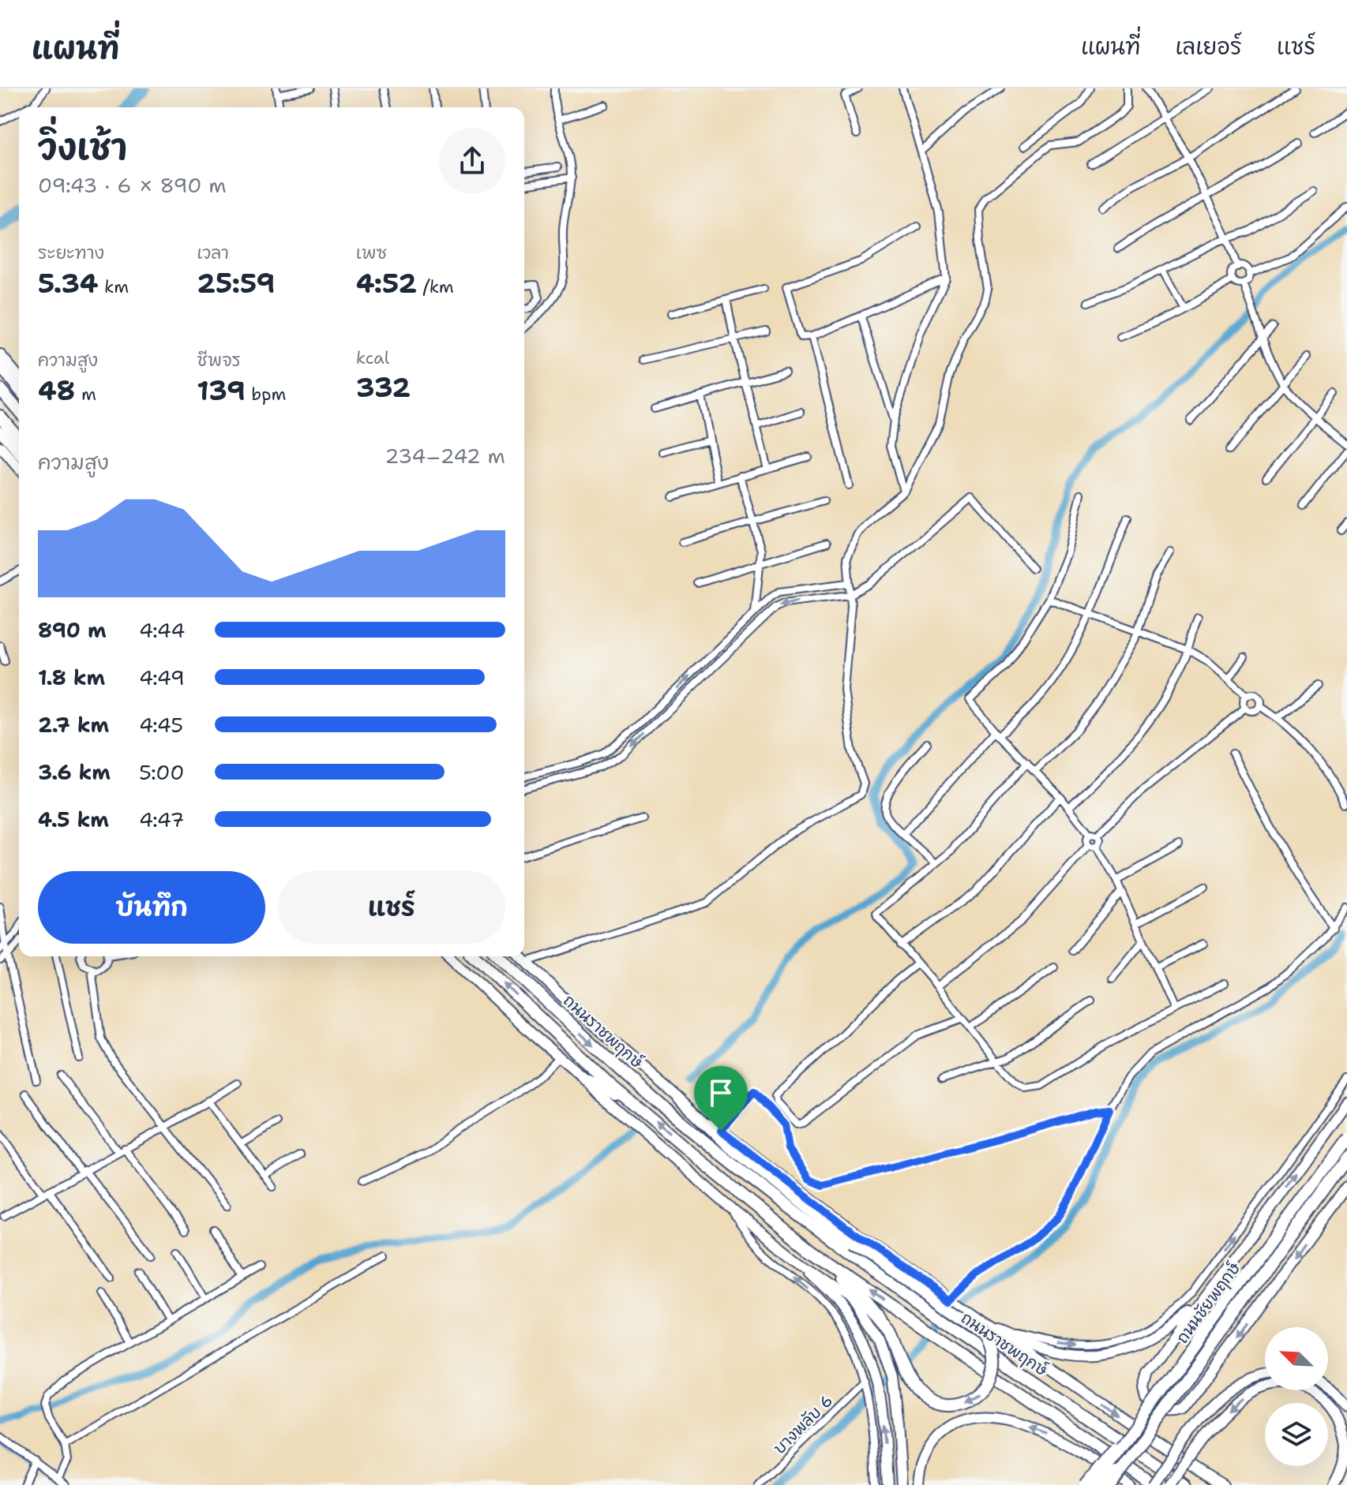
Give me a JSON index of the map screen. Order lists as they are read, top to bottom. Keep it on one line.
{"streets":{"main road":["ถนนราชพฤกษ์","ถนนชัยพฤกษ์"],"street":["บางพลับ 6"]},"north":"top left","page":{"header":"แผนที่","nav":["แผนที่","เลเยอร์","แชร์"],"heading":["วิ่งเช้า","09:43 · 6 × 890 m"],"stats":[["ระยะทาง","5.34 km"],["เวลา","25:59"],["เพซ","4:52 /km"],["ความสูง","48 m"],["ชีพจร","139 bpm"],["kcal","332"]],"chart":["ความสูง","234–242 m"],"list":[{"name":"890 m","note":"4:44"},{"name":"1.8 km","note":"4:49"},{"name":"2.7 km","note":"4:45"},{"name":"3.6 km","note":"5:00"},{"name":"4.5 km","note":"4:47"}],"buttons":["บันทึก","แชร์"]}}
